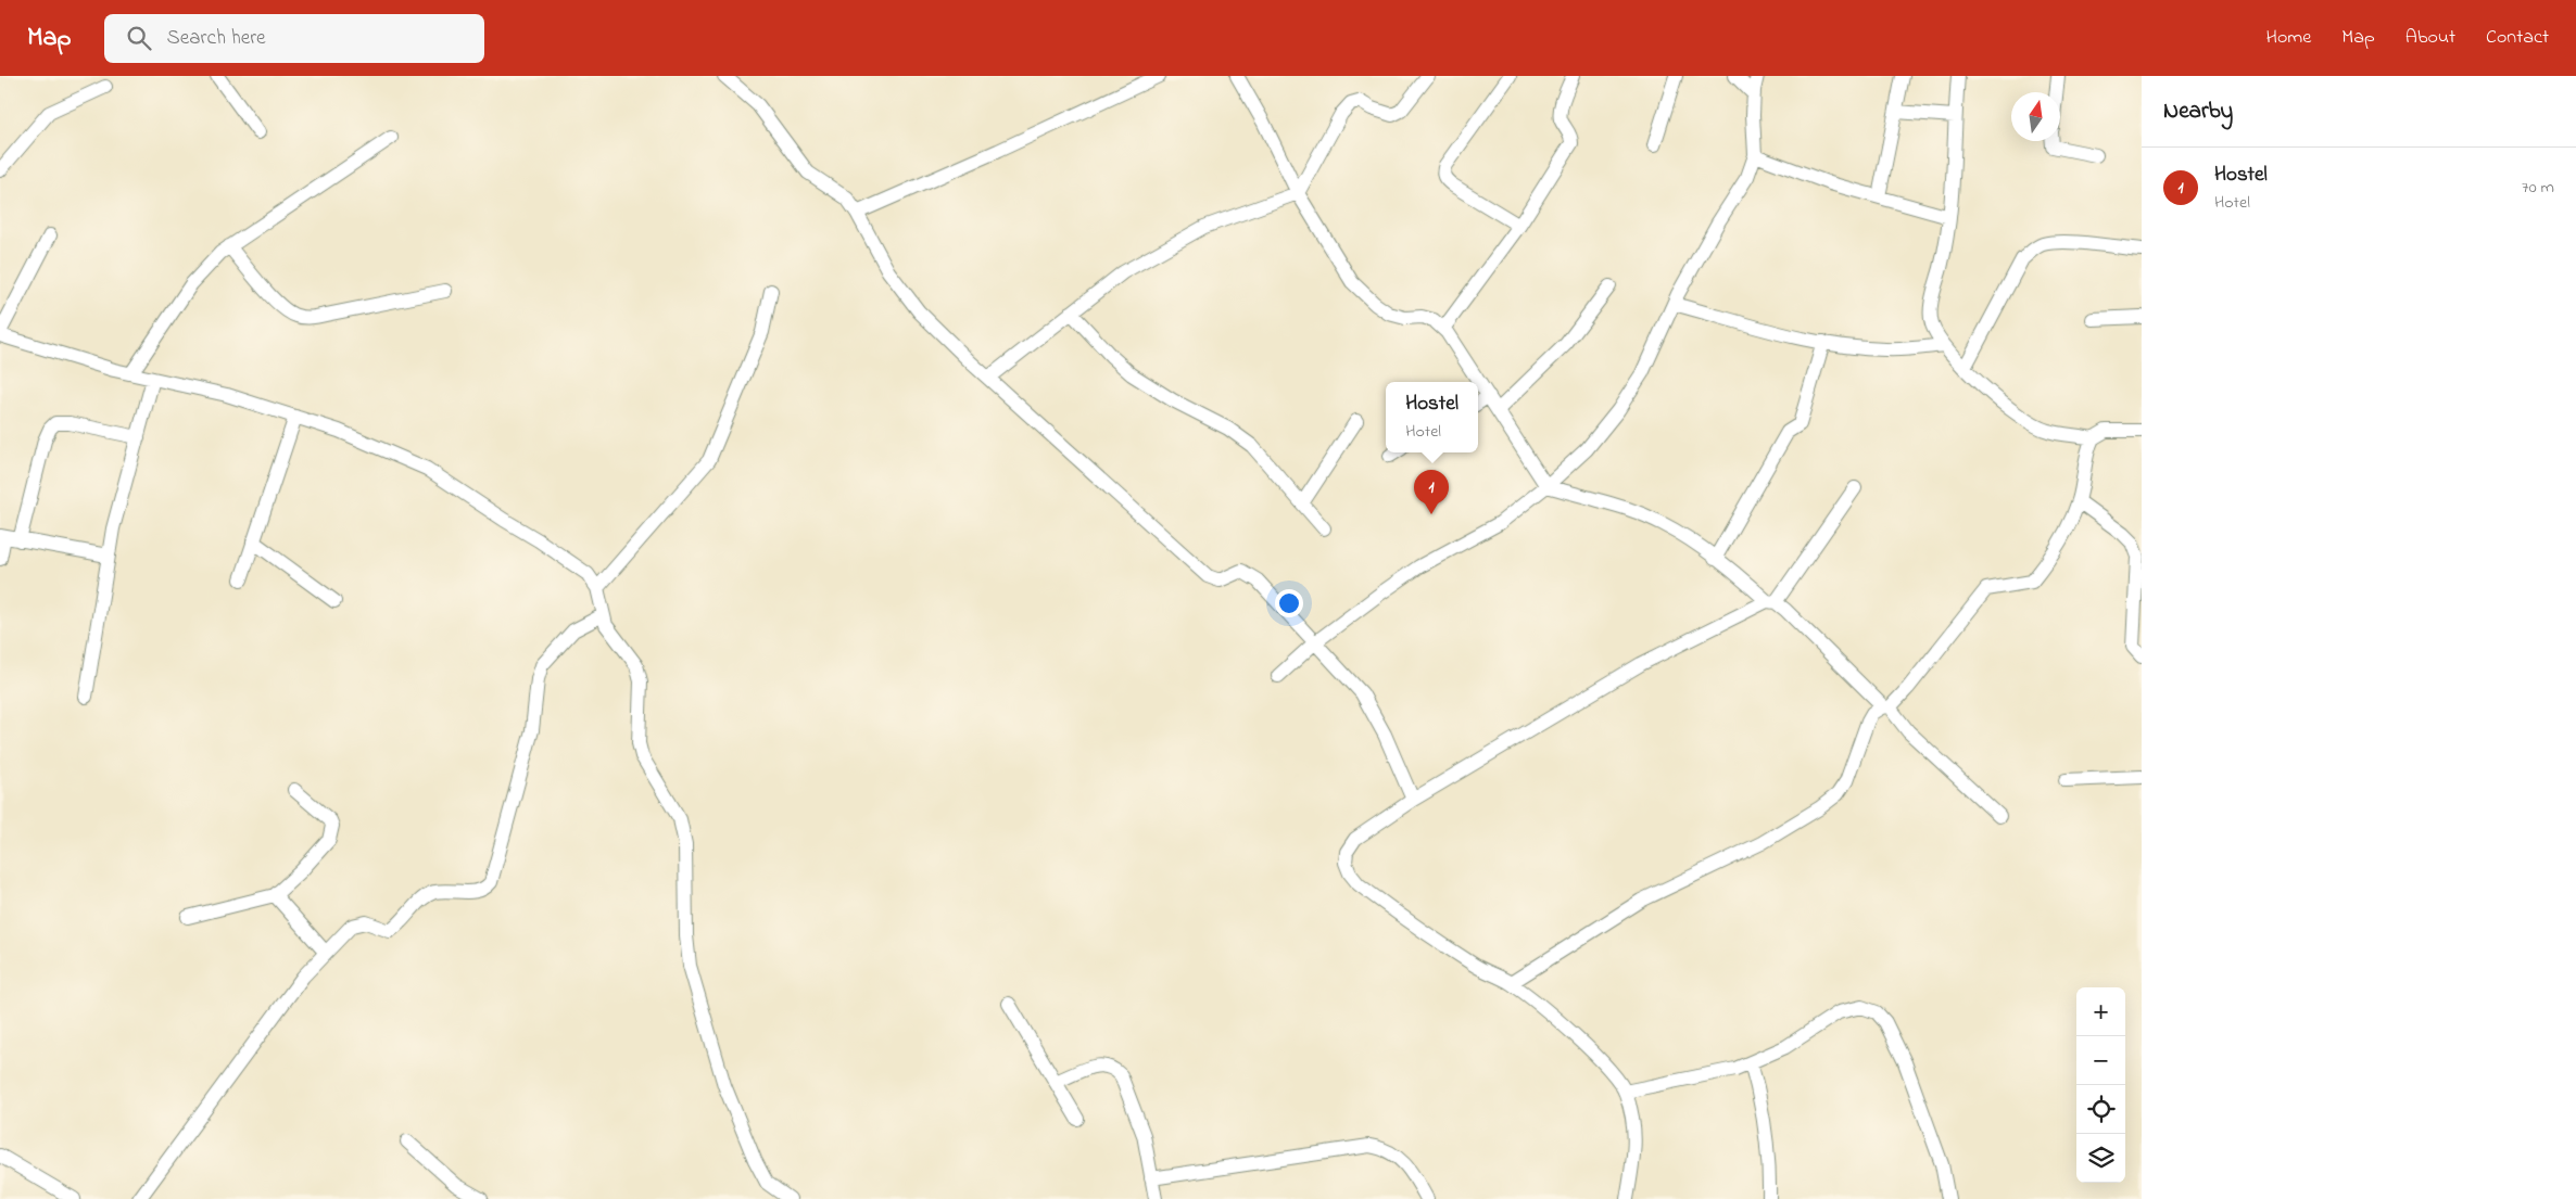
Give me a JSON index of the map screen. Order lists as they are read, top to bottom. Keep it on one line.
{"north":"top","page":{"header":"Map","search":"Search here","nav":["Home","Map","About","Contact"],"heading":"Nearby","list":[{"mark":"1","name":"Hostel","note":"Hotel","value":"70 m"}],"popup":["Hostel","Hotel"],"pins":"1","map_buttons":["+","−"]}}
